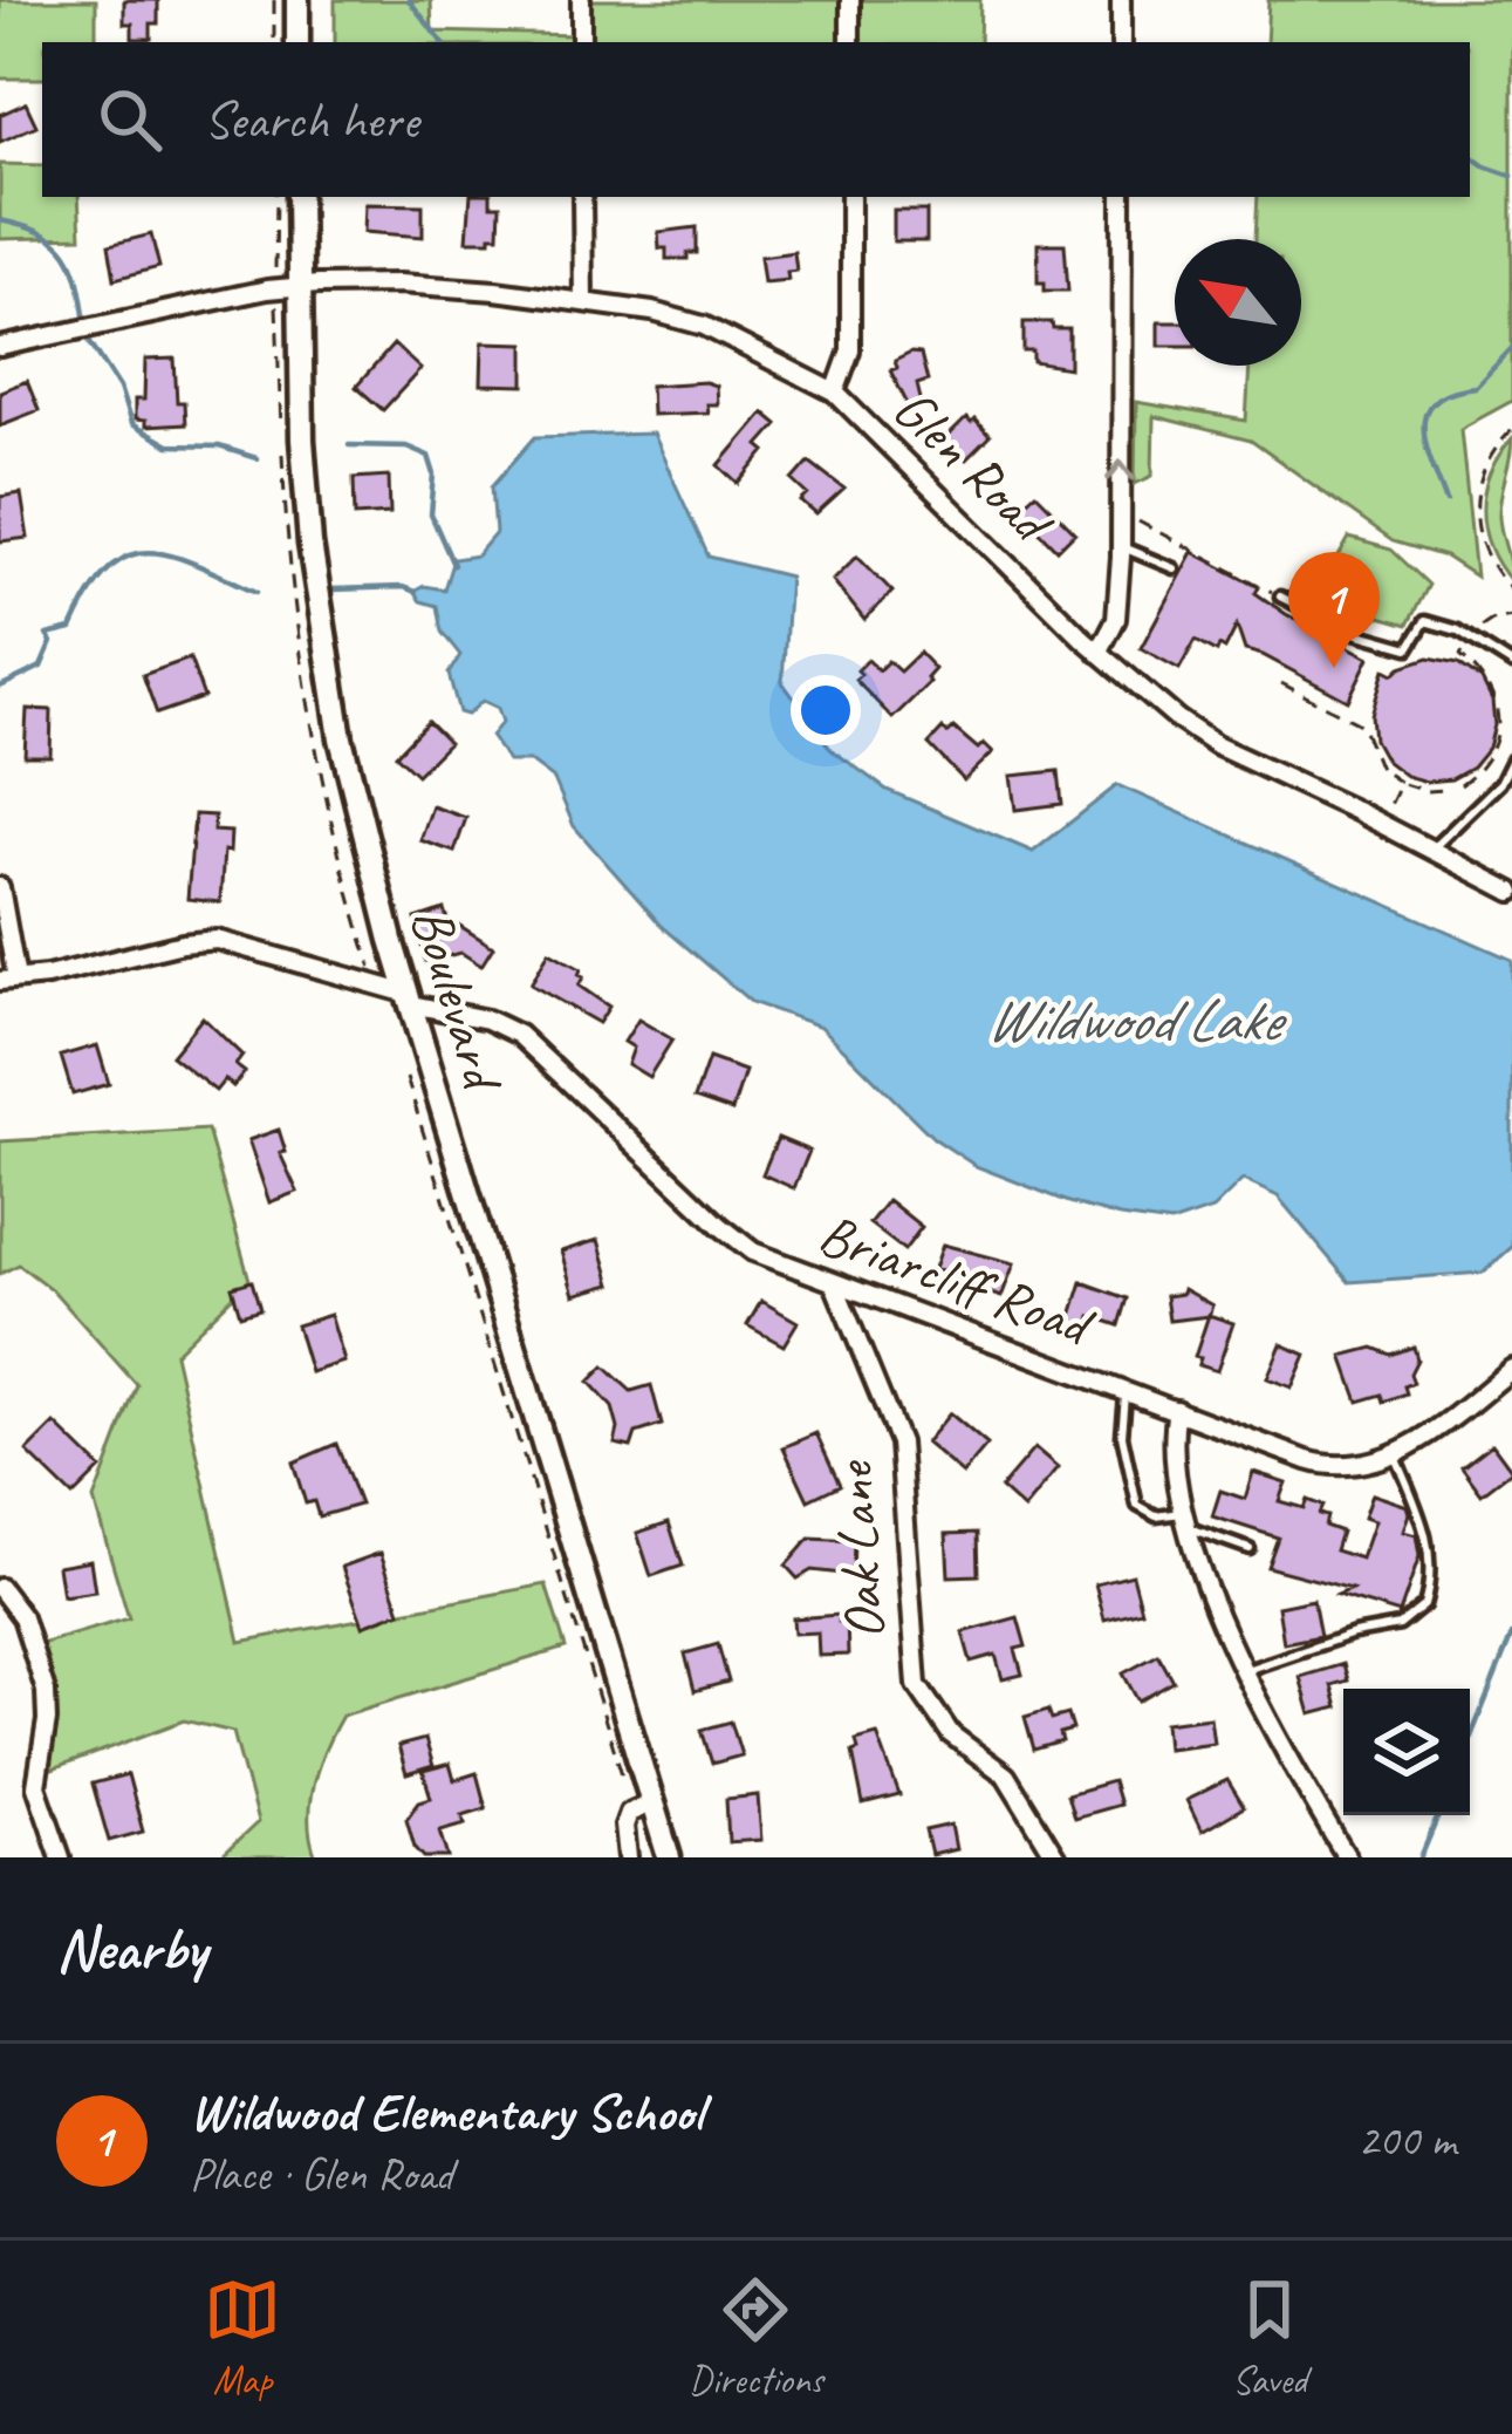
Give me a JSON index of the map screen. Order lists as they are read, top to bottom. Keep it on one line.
{"streets":{"main road":["Boulevard"],"street":["Glen Road","Briarcliff Road","Oak Lane"]},"crossings":[["Glen Road","Boulevard"],["Boulevard","Briarcliff Road"],["Briarcliff Road","Oak Lane"]],"water":["Wildwood Lake"],"north":"top left","page":{"search":"Search here","pins":"1","heading":"Nearby","list":[{"mark":"1","name":"Wildwood Elementary School","note":"Place · Glen Road","value":"200 m"}],"nav":["Map","Directions","Saved"]}}
